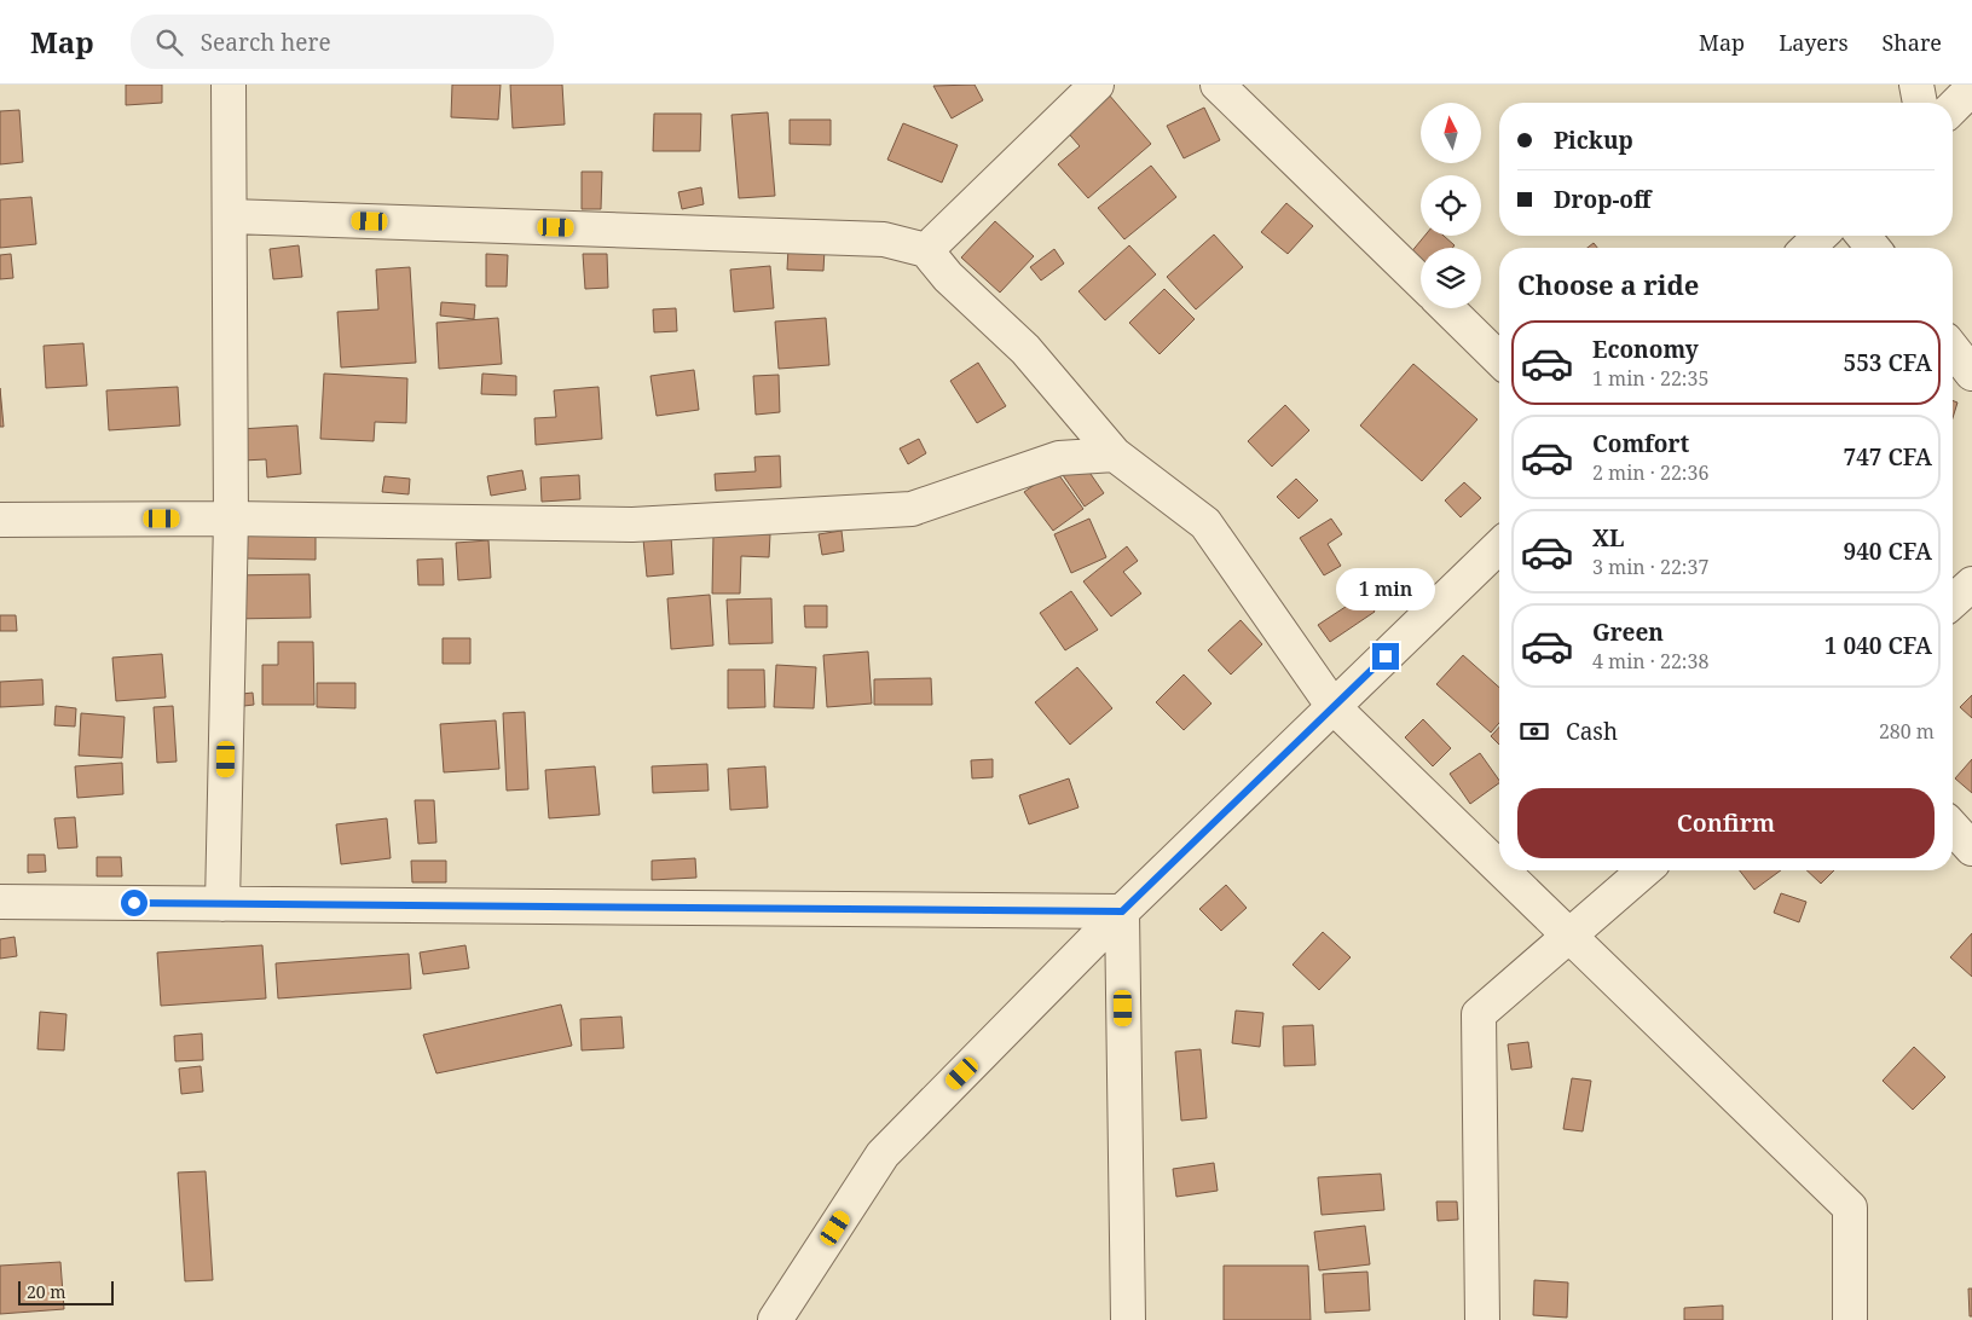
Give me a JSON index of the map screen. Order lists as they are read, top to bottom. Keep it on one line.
{"scale_bar":"20 m","north":"top","page":{"header":"Map","search":"Search here","nav":["Map","Layers","Share"],"banner":["Pickup","Drop-off"],"heading":"Choose a ride","list":[{"name":"Economy","note":"1 min · 22:35","value":"553 CFA"},{"name":"Comfort","note":"2 min · 22:36","value":"747 CFA"},{"name":"XL","note":"3 min · 22:37","value":"940 CFA"},{"name":"Green","note":"4 min · 22:38","value":"1 040 CFA"}],"bubble":"1 min","pay":["Cash","280 m"],"buttons":"Confirm","scale":"20 m"}}
